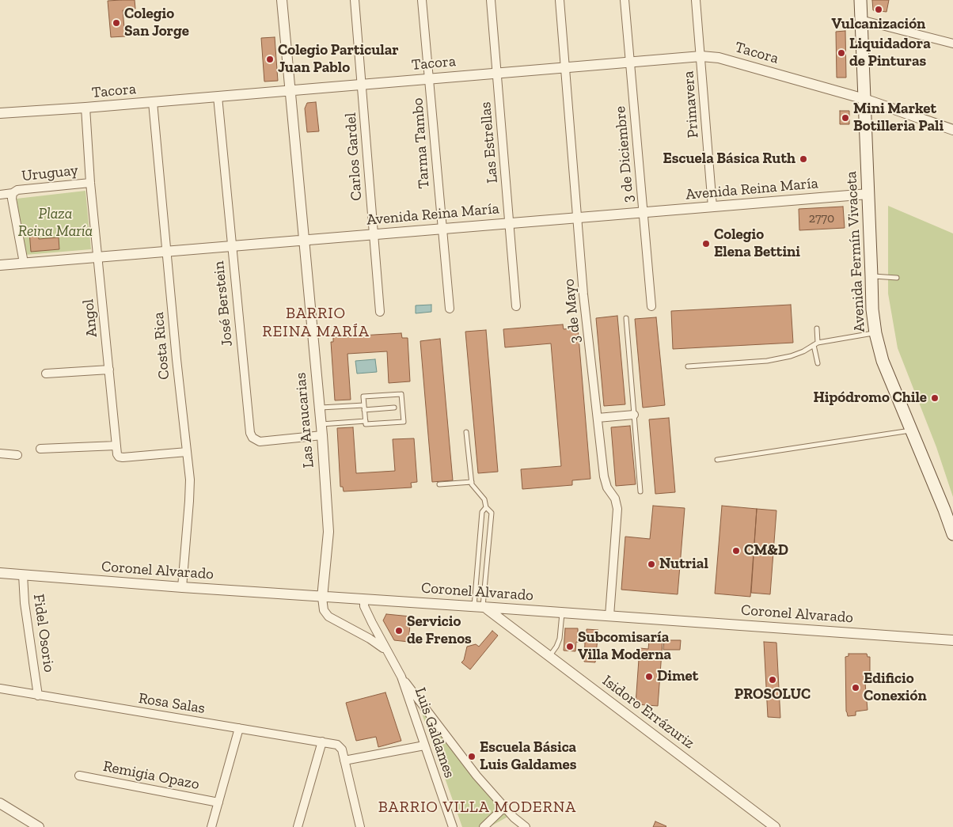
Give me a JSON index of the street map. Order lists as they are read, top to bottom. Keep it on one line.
{"streets":{"main road":["Avenida Fermín Vivaceta"],"street":["Tacora","Primavera","Las Estrellas","Tarma Tambo","3 de Diciembre","Carlos Gardel","Uruguay","Avenida Reina María","José Berstein","3 de Mayo","Angol","Costa Rica","Las Araucarias","Coronel Alvarado","Fidel Osorio","Rosa Salas","Isidoro Errázuriz","Luis Galdames","Remigia Opazo"]},"crossings":[["Tacora","Primavera"],["Tacora","Las Estrellas"],["Tacora","Tarma Tambo"],["Tacora","3 de Diciembre"],["Tacora","Carlos Gardel"],["Tacora","Avenida Fermín Vivaceta"],["Tacora","José Berstein"],["Tacora","3 de Mayo"],["Tacora","Angol"],["Tacora","Costa Rica"],["Tacora","Las Araucarias"],["Primavera","Avenida Reina María"],["Las Estrellas","Avenida Reina María"],["Tarma Tambo","Avenida Reina María"],["3 de Diciembre","Avenida Reina María"],["Carlos Gardel","Avenida Reina María"],["Uruguay","Angol"],["Avenida Reina María","Avenida Fermín Vivaceta"],["Avenida Reina María","José Berstein"],["Avenida Reina María","3 de Mayo"],["Avenida Reina María","Angol"],["Avenida Reina María","Costa Rica"],["Avenida Reina María","Las Araucarias"],["José Berstein","Las Araucarias"],["3 de Mayo","Coronel Alvarado"],["Costa Rica","Coronel Alvarado"],["Las Araucarias","Coronel Alvarado"],["Las Araucarias","Luis Galdames"],["Coronel Alvarado","Fidel Osorio"],["Coronel Alvarado","Isidoro Errázuriz"],["Coronel Alvarado","Luis Galdames"],["Fidel Osorio","Rosa Salas"]],"districts":["BARRIO REINA MARÍA","BARRIO VILLA MODERNA"],"parks":["Plaza Reina María"],"places":["Vulcanización","Colegio San Jorge","Liquidadora de Pinturas","Colegio Particular Juan Pablo","Mini Market Botilleria Pali","Escuela Básica Ruth","Colegio Elena Bettini","Hipódromo Chile","CM&D","Nutrial","Servicio de Frenos","Subcomisaría Villa Moderna","Dimet","PROSOLUC","Edificio Conexión","Escuela Básica Luis Galdames"],"house_numbers":["2770"]}
